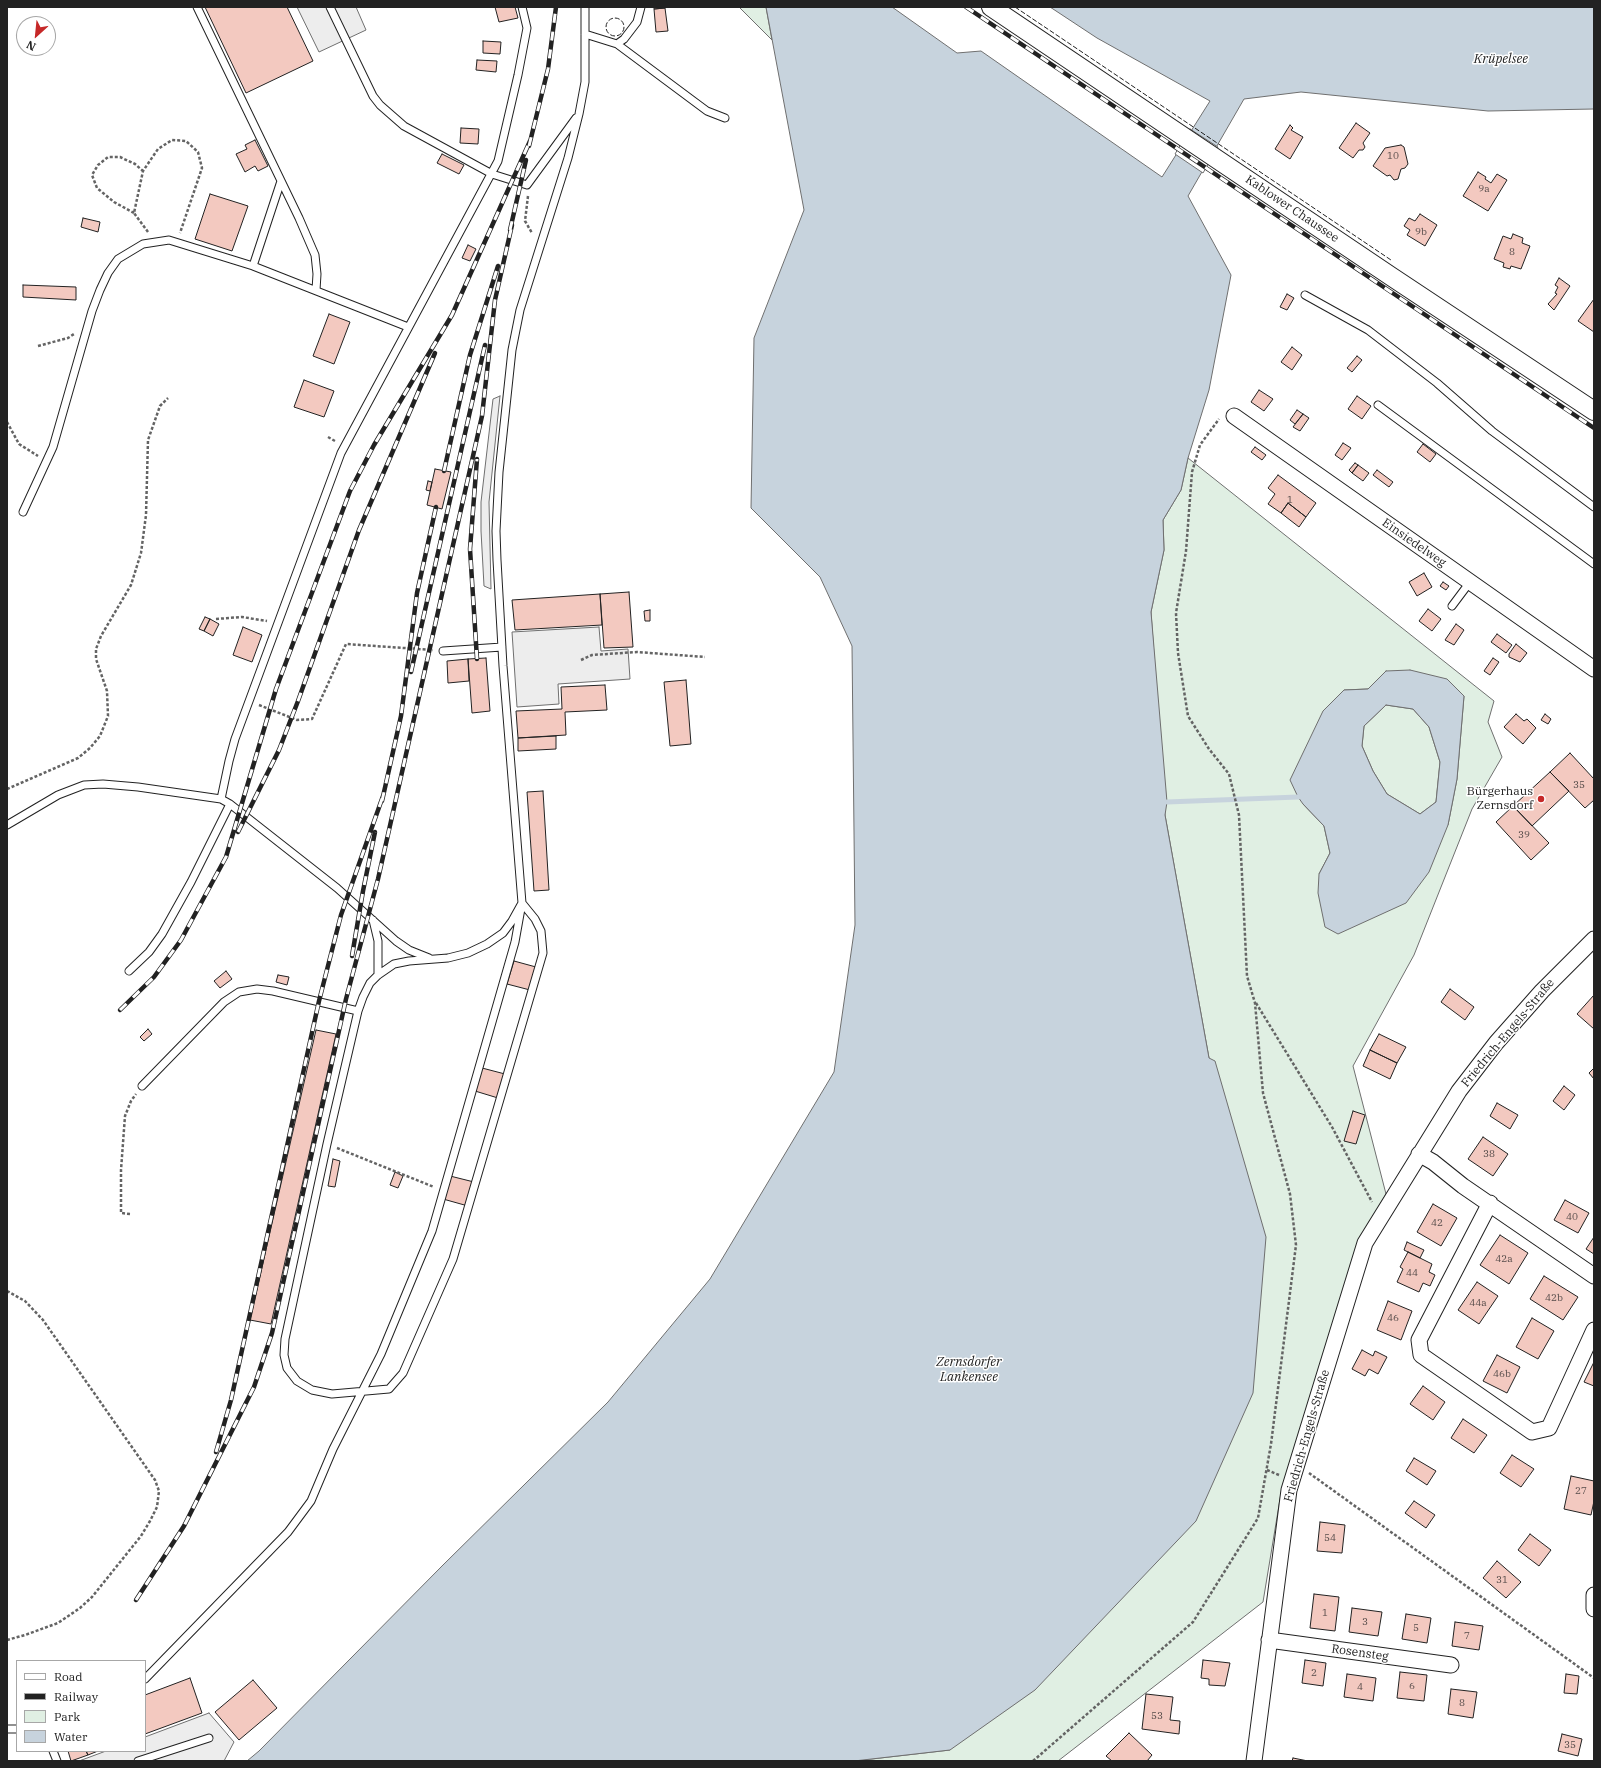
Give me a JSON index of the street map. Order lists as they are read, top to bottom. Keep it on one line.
{"streets":{"street":["Kablower Chaussee","Einsiedelweg","Friedrich-Engels-Straße","Rosensteg"]},"crossings":[["Friedrich-Engels-Straße","Rosensteg"]],"water":["Krüpelsee","Zernsdorfer Lankensee"],"places":["Bürgerhaus Zernsdorf"],"house_numbers":["10","9a","9b","8","1","35","39","38","40","42","42a","44","42b","44a","46","46b","27","54","31","1","3","5","7","2","6","4","8","53","35"],"legend":["Road","Railway","Park","Water"],"north":"bottom left"}
